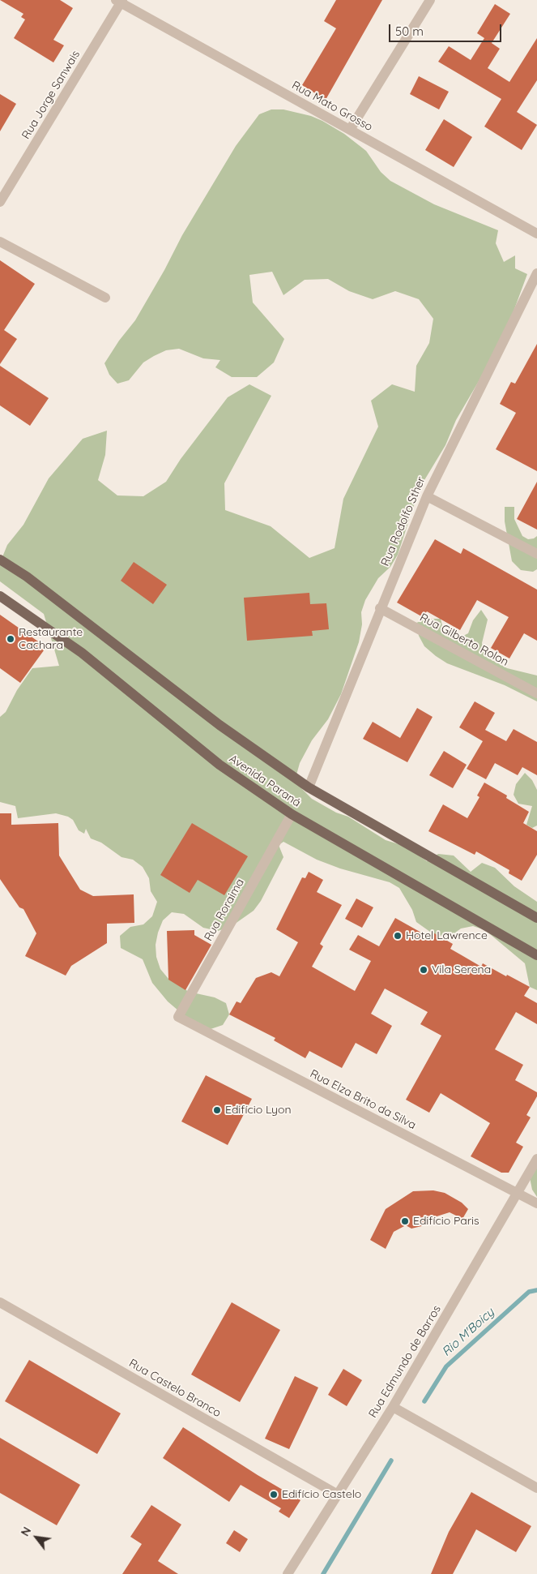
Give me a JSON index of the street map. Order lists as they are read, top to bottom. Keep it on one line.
{"streets":{"main road":["Avenida Paraná"],"street":["Rua Jorge Sanwais","Rua Mato Grosso","Rua Rodolfo Sther","Rua Gilberto Rolon","Rua Roraima","Rua Elza Brito da Silva","Rua Edmundo de Barros","Rua Castelo Branco"]},"crossings":[["Rua Jorge Sanwais","Rua Mato Grosso"],["Rua Rodolfo Sther","Rua Gilberto Rolon"],["Rua Rodolfo Sther","Avenida Paraná"],["Avenida Paraná","Rua Roraima"],["Rua Roraima","Rua Elza Brito da Silva"],["Rua Elza Brito da Silva","Rua Edmundo de Barros"],["Rua Edmundo de Barros","Rua Castelo Branco"]],"water":["Rio M'Boicy"],"places":["Restaurante Cachara","Hotel Lawrence","Vila Serena","Edifício Lyon","Edifício Paris","Edifício Castelo"],"scale_bar":"50 m","north":"top left"}
